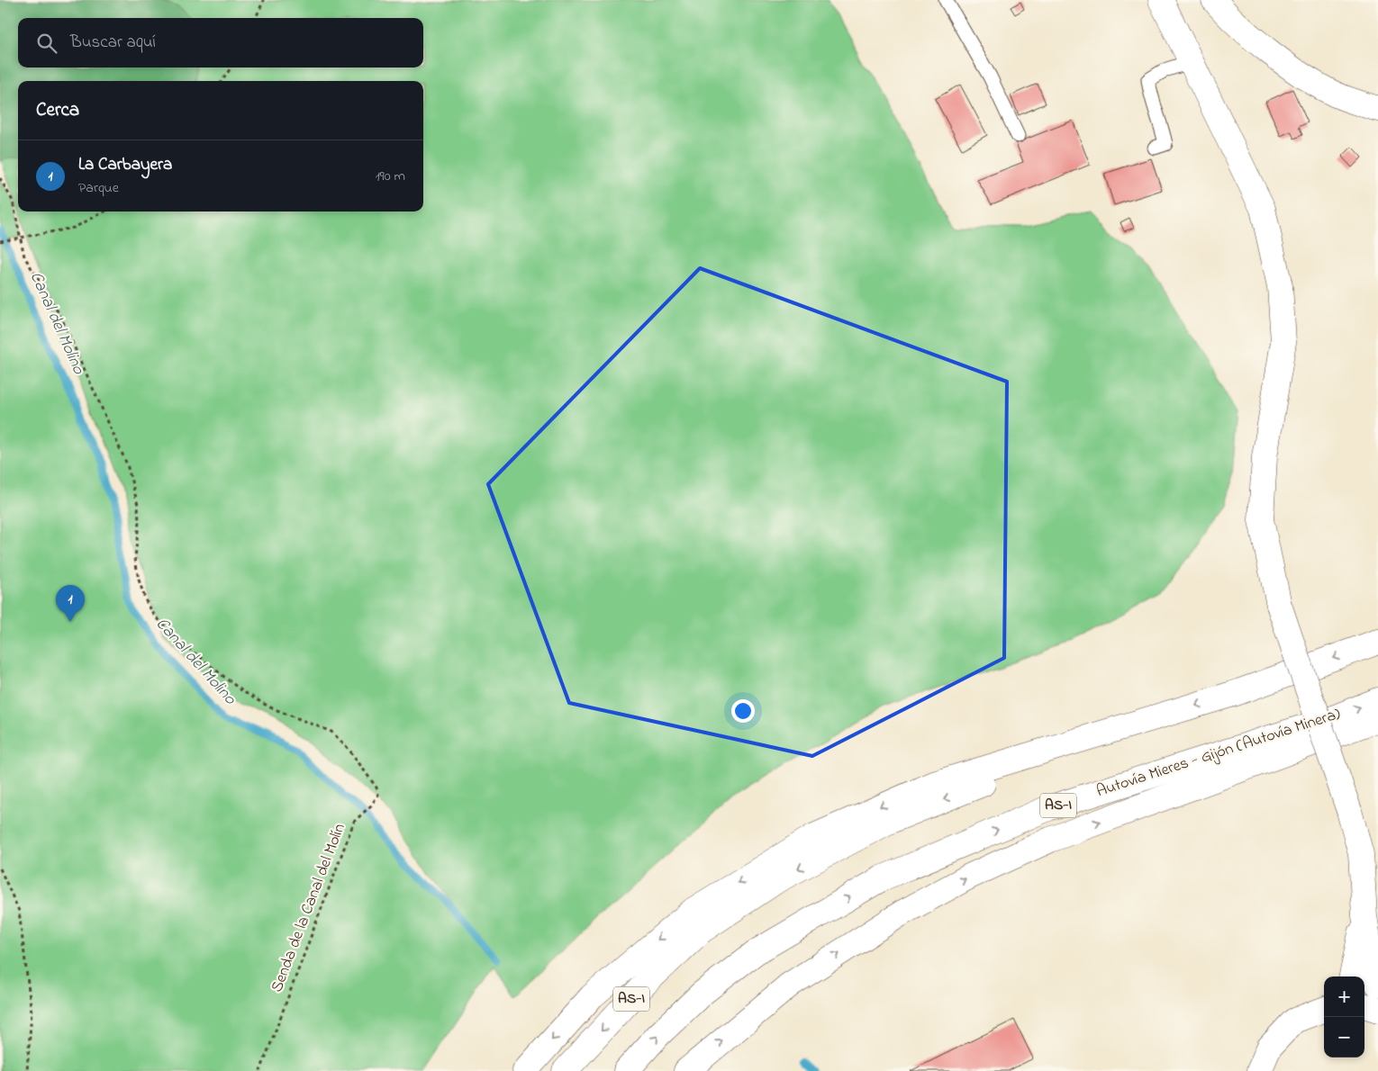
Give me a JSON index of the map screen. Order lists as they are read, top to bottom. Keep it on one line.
{"streets":{"main road":["Autovía Mieres - Gijón (Autovía Minera)","AS-I"],"path":["Senda de la Canal del Molín"]},"water":["Canal del Molino"],"page":{"search":"Buscar aquí","heading":"Cerca","list":[{"mark":"1","name":"La Carbayera","note":"Parque","value":"190 m"}],"pins":"1","map_buttons":["+","−"]}}
